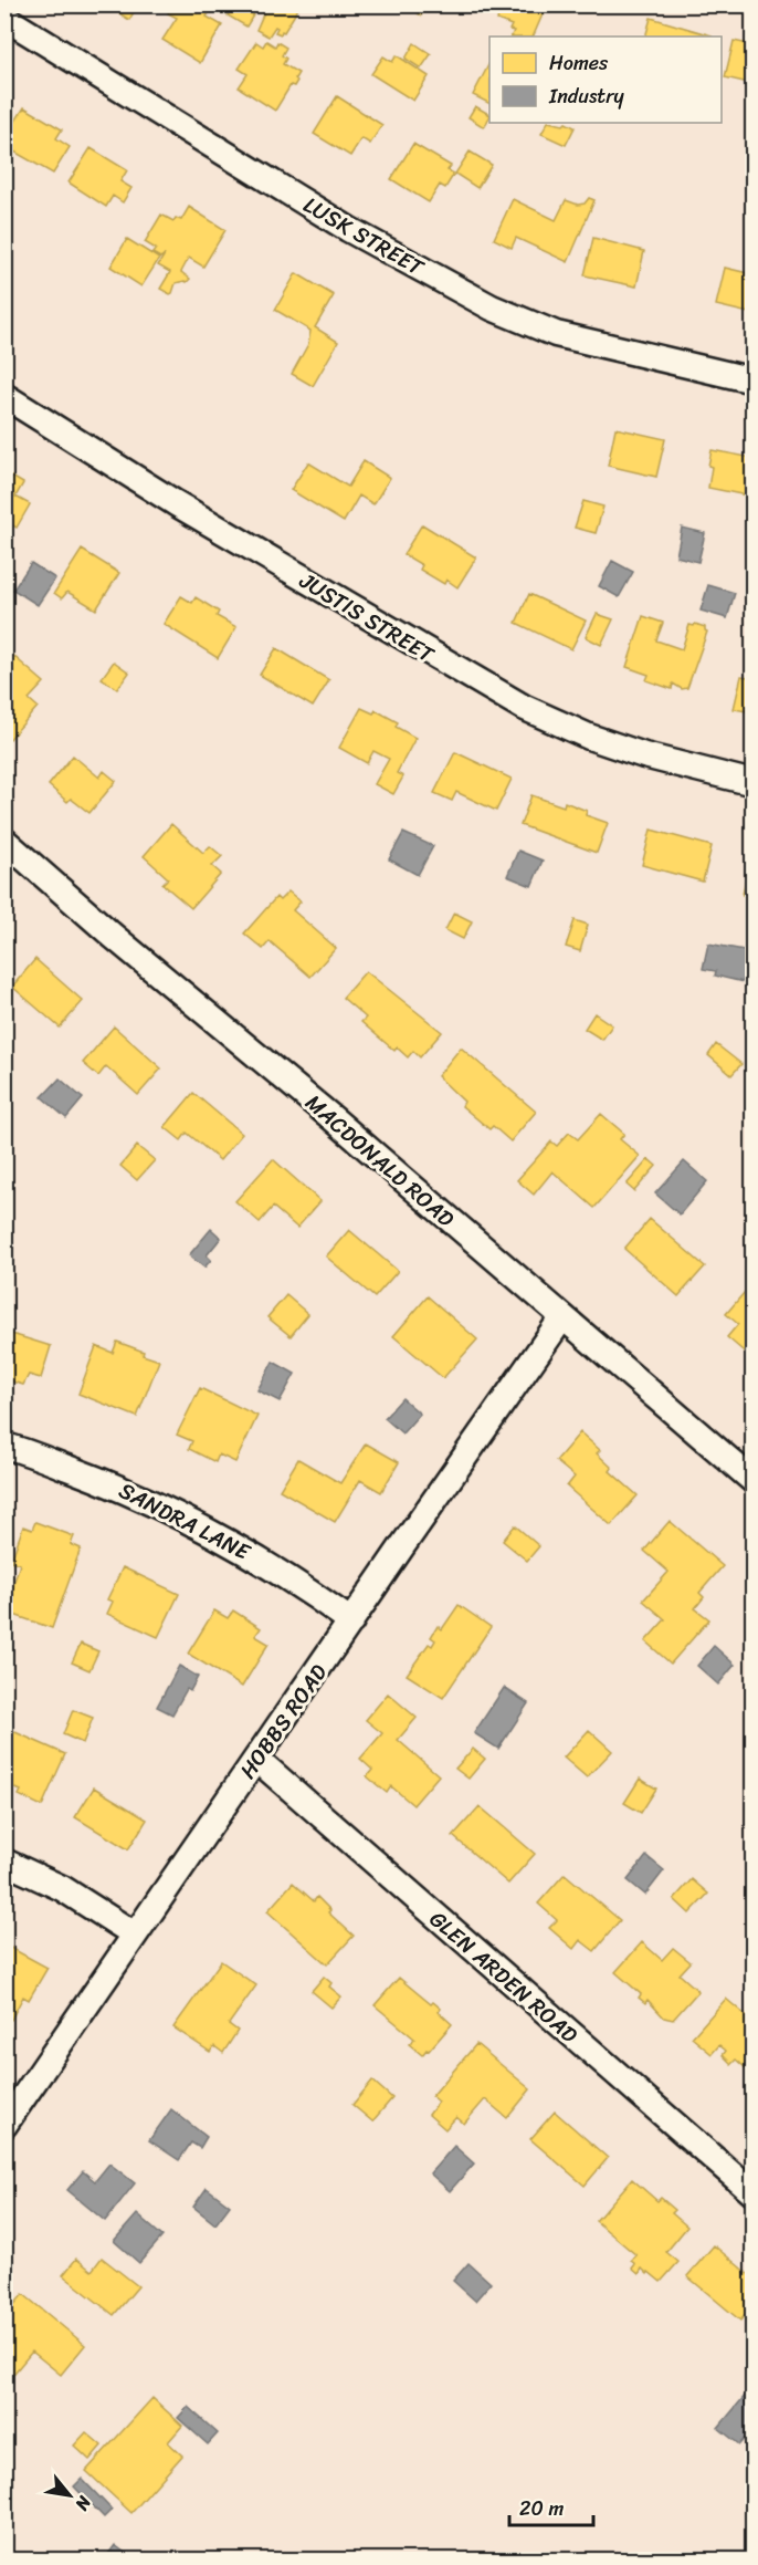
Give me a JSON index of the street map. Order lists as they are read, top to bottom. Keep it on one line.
{"streets":{"street":["LUSK STREET","JUSTIS STREET","MACDONALD ROAD","SANDRA LANE","HOBBS ROAD","GLEN ARDEN ROAD"]},"crossings":[["MACDONALD ROAD","HOBBS ROAD"],["SANDRA LANE","HOBBS ROAD"],["HOBBS ROAD","GLEN ARDEN ROAD"]],"legend":["Homes","Industry"],"scale_bar":"20 m","north":"bottom right"}
